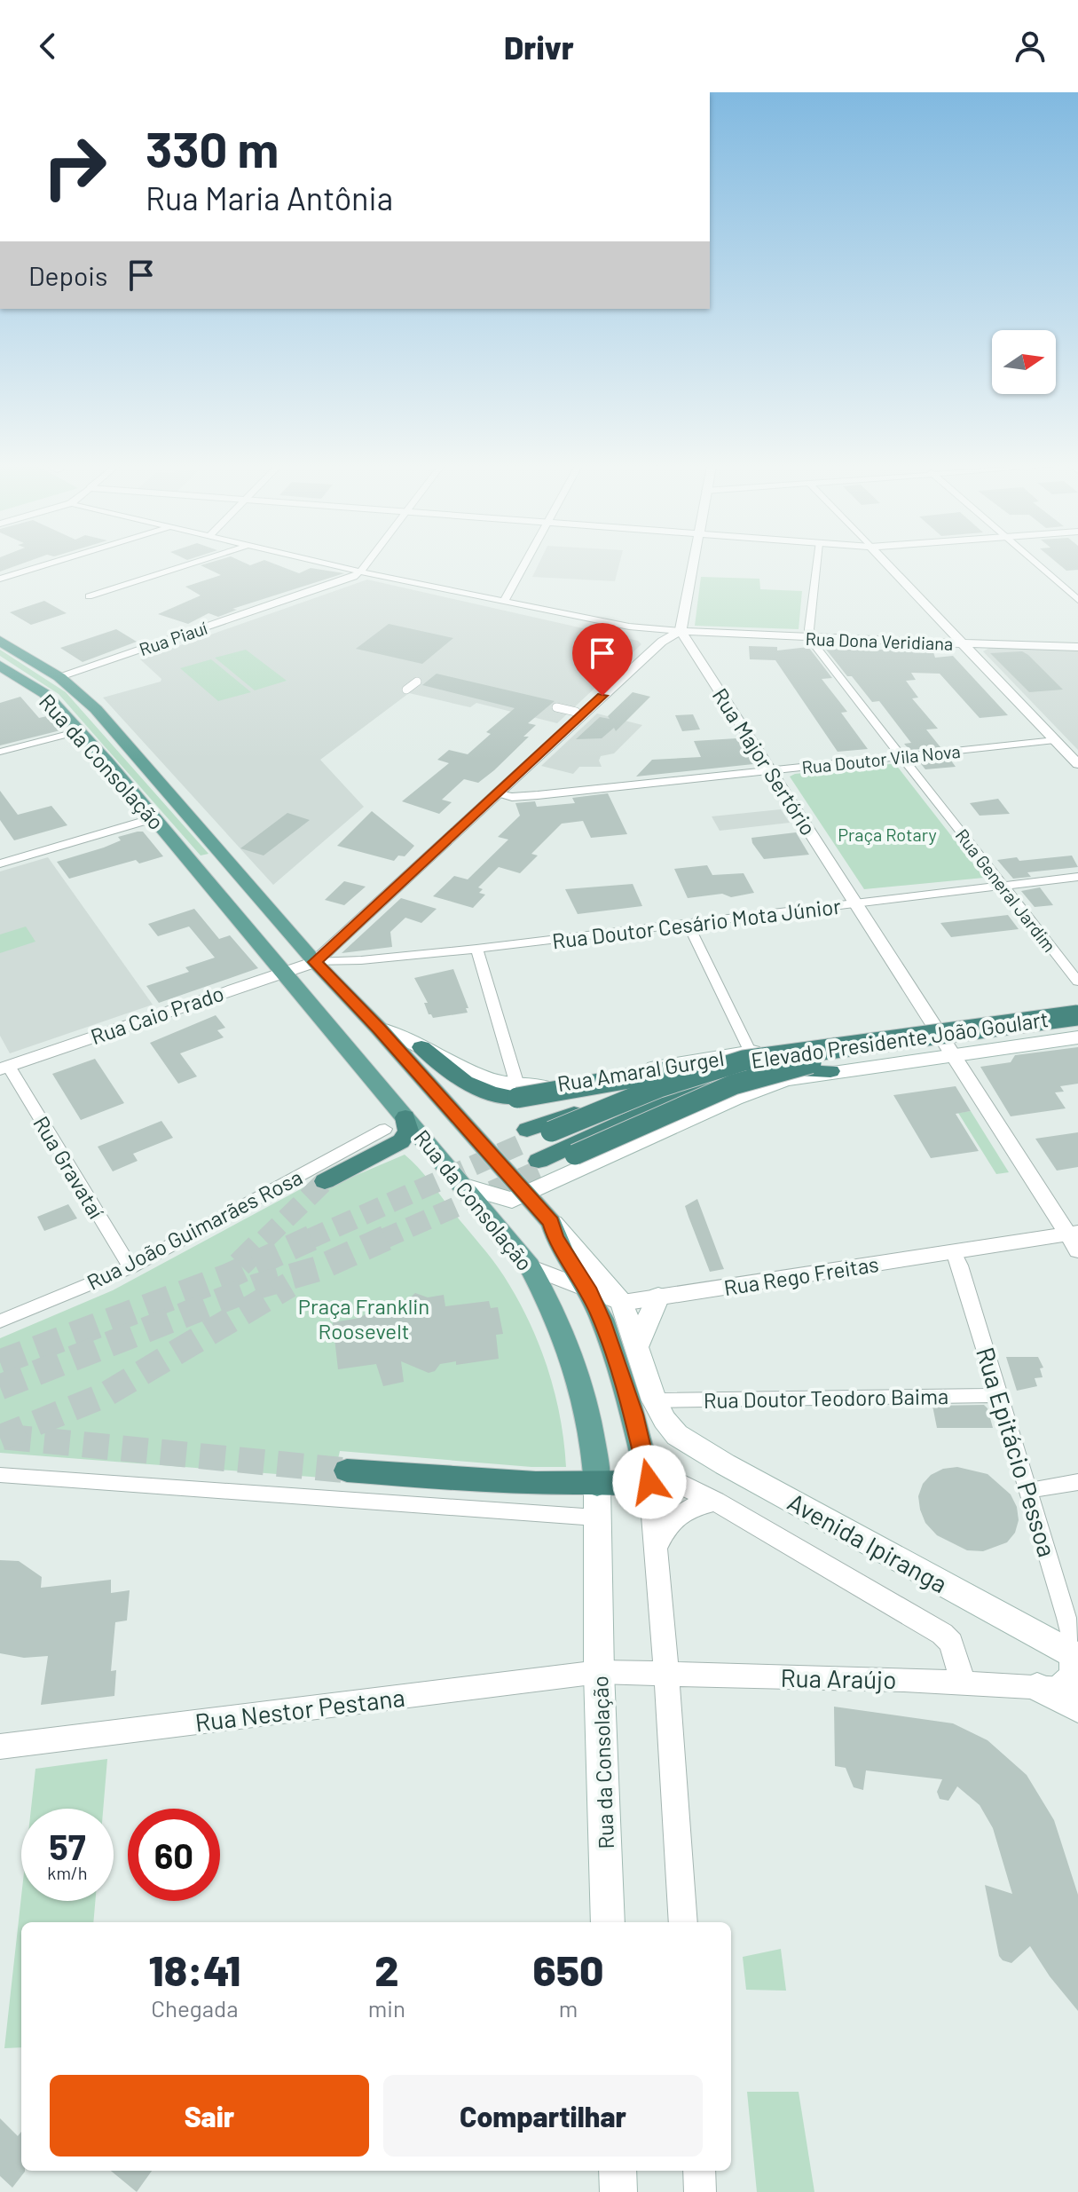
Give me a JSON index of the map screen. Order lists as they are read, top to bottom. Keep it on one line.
{"streets":{"highway":["Elevado Presidente João Goulart"],"main road":["Rua da Consolação","Rua Amaral Gurgel","Avenida Ipiranga"],"street":["Rua Piauí","Rua Dona Veridiana","Rua Doutor Vila Nova","Rua Major Sertório","Rua General Jardim","Rua Doutor Cesário Mota Júnior","Rua Caio Prado","Rua Gravataí","Rua João Guimarães Rosa","Rua Rego Freitas","Rua Doutor Teodoro Baima","Rua Epitácio Pessoa","Rua Araújo","Rua Nestor Pestana"]},"crossings":[["Rua Piauí","Rua da Consolação"],["Rua Dona Veridiana","Rua Major Sertório"],["Rua Dona Veridiana","Rua General Jardim"],["Rua Doutor Vila Nova","Rua Major Sertório"],["Rua Doutor Vila Nova","Rua General Jardim"],["Rua da Consolação","Rua Doutor Cesário Mota Júnior"],["Rua da Consolação","Rua Caio Prado"],["Rua da Consolação","Rua Amaral Gurgel"],["Rua da Consolação","Rua Rego Freitas"],["Rua da Consolação","Rua Doutor Teodoro Baima"],["Rua da Consolação","Avenida Ipiranga"],["Rua da Consolação","Rua Araújo"],["Rua da Consolação","Rua Nestor Pestana"],["Rua Major Sertório","Rua Doutor Cesário Mota Júnior"],["Rua Major Sertório","Rua Amaral Gurgel"],["Rua Major Sertório","Rua Rego Freitas"],["Rua General Jardim","Rua Doutor Cesário Mota Júnior"],["Rua Doutor Cesário Mota Júnior","Rua Caio Prado"],["Rua Caio Prado","Rua Gravataí"],["Elevado Presidente João Goulart","Rua Amaral Gurgel"],["Rua Gravataí","Rua João Guimarães Rosa"],["Rua Rego Freitas","Rua Epitácio Pessoa"],["Rua Doutor Teodoro Baima","Rua Epitácio Pessoa"],["Rua Doutor Teodoro Baima","Avenida Ipiranga"],["Rua Epitácio Pessoa","Avenida Ipiranga"],["Avenida Ipiranga","Rua Araújo"],["Rua Araújo","Rua Nestor Pestana"]],"parks":["Praça Rotary","Praça Franklin Roosevelt"],"north":"right","page":{"header":"Drivr","turn":["330 m","Rua Maria Antônia"],"then":"Depois","speed":"57 km/h","limit":"60","eta":["18:41","Chegada","2","min","650","m"],"buttons":["Sair","Compartilhar"]}}
